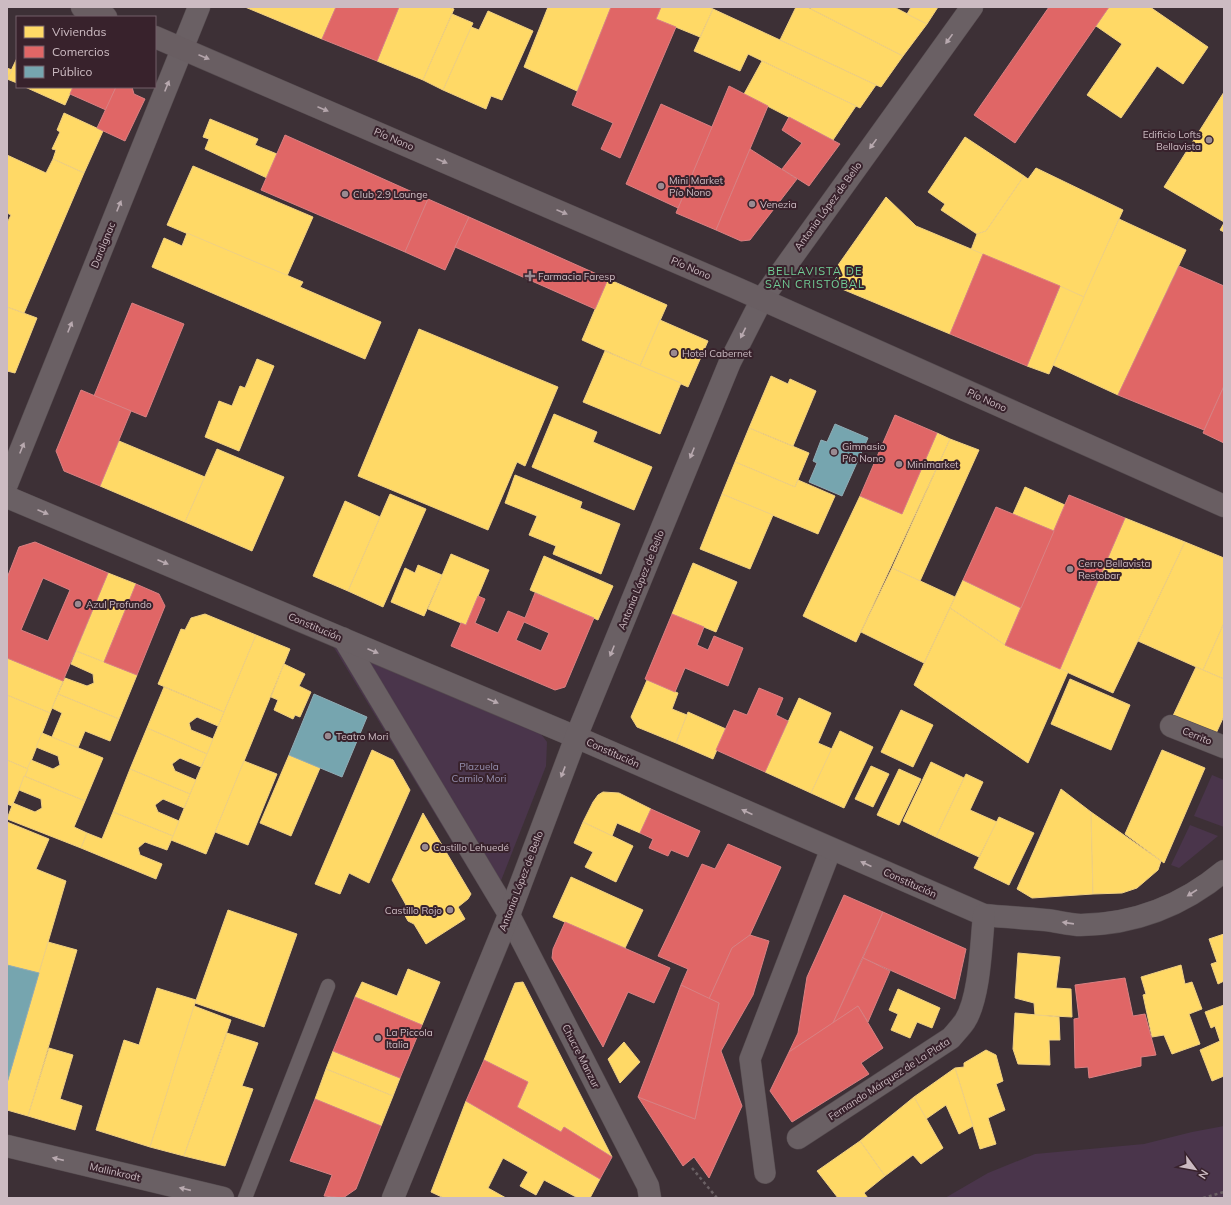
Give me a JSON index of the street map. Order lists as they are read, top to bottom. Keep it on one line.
{"streets":{"main road":["Pío Nono"],"street":["Antonia López de Bello","Dardignac","Constitución","Cerrito","Chucre Manzur","Fernando Márquez de La Plata","Mallinkrodt"]},"crossings":[["Pío Nono","Antonia López de Bello"],["Pío Nono","Dardignac"],["Antonia López de Bello","Constitución"],["Antonia López de Bello","Chucre Manzur"],["Constitución","Fernando Márquez de La Plata"]],"one_way":["Pío Nono","Antonia López de Bello","Dardignac","Mallinkrodt"],"districts":["BELLAVISTA DE SAN CRISTÓBAL"],"parks":["Plazuela Camilo Mori"],"places":{"other":["Edificio Lofts Bellavista","Mini Market Pío Nono","Club 2.9 Lounge","Venezia","Hotel Cabernet","Gimnasio Pío Nono","Minimarket","Cerro Bellavista Restobar","Azul Profundo","Teatro Mori","Castillo Lehuedé","Castillo Rojo","La Piccola Italia"],"health":["Farmacia Faresp"]},"legend":["Viviendas","Comercios","Público"],"north":"bottom right"}
